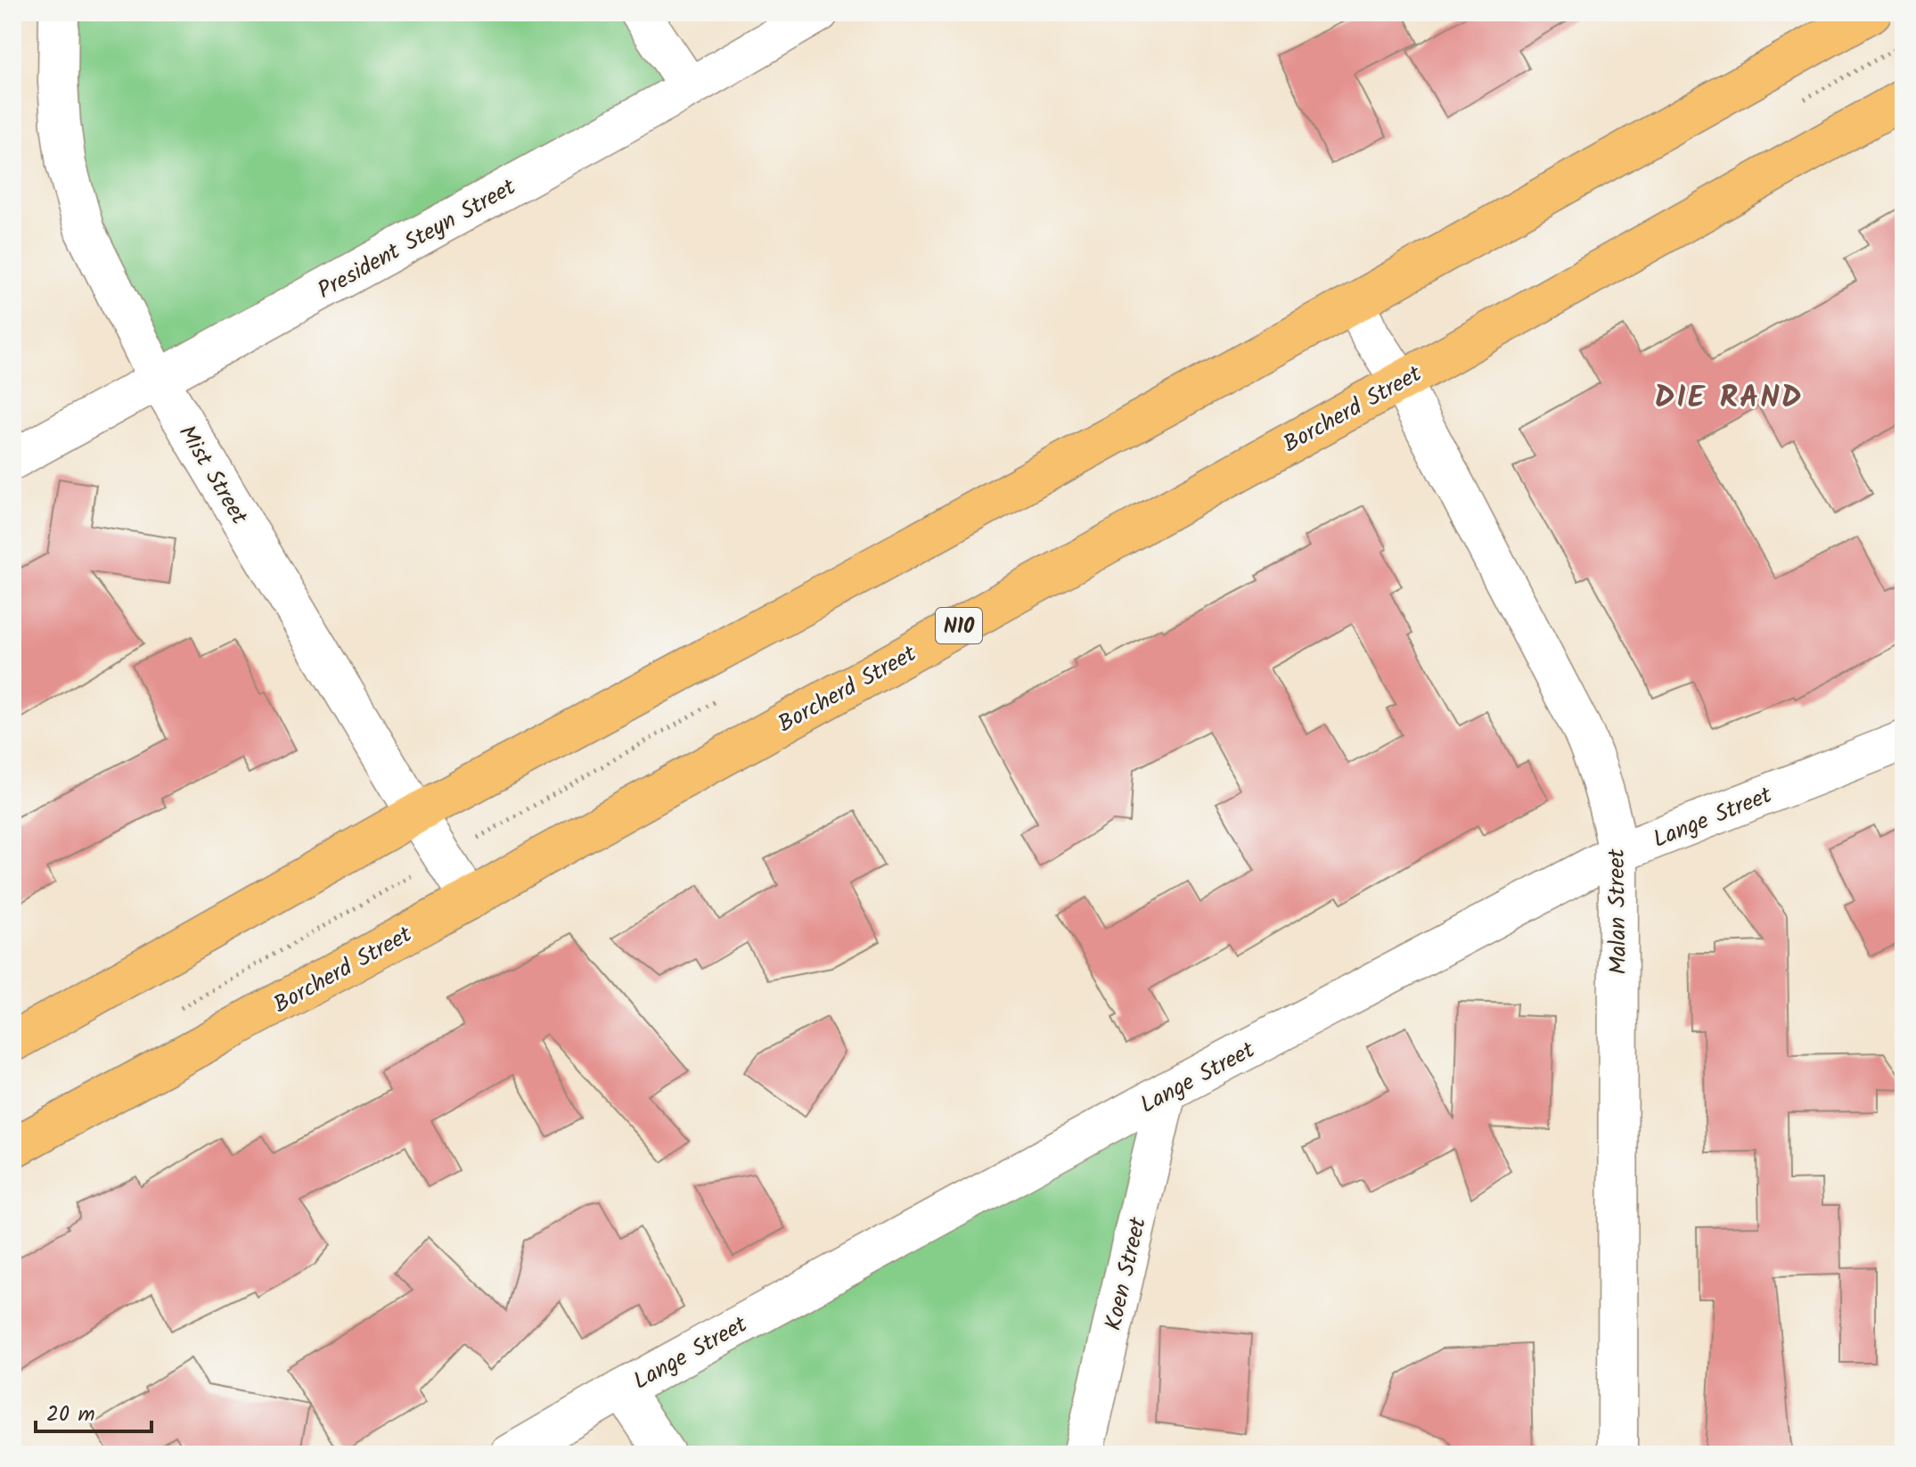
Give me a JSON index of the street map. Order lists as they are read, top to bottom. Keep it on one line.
{"streets":{"highway":["Borcherd Street","N10"],"street":["President Steyn Street","Mist Street","Lange Street","Malan Street","Koen Street"]},"crossings":[["President Steyn Street","Mist Street"],["Borcherd Street","Mist Street"],["Borcherd Street","Malan Street"],["Lange Street","Malan Street"],["Lange Street","Koen Street"]],"districts":["DIE RAND"],"scale_bar":"20 m"}
